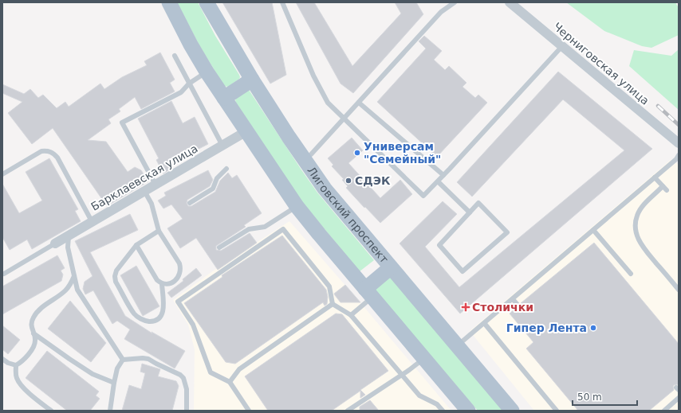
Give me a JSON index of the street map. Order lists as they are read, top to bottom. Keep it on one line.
{"streets":{"main road":["Лиговский проспект"],"street":["Черниговская улица","Барклаевская улица"]},"places":{"other":["Универсам \"Семейный\"","СДЭК","Гипер Лента"],"health":["Столички"]},"scale_bar":"50 m"}
